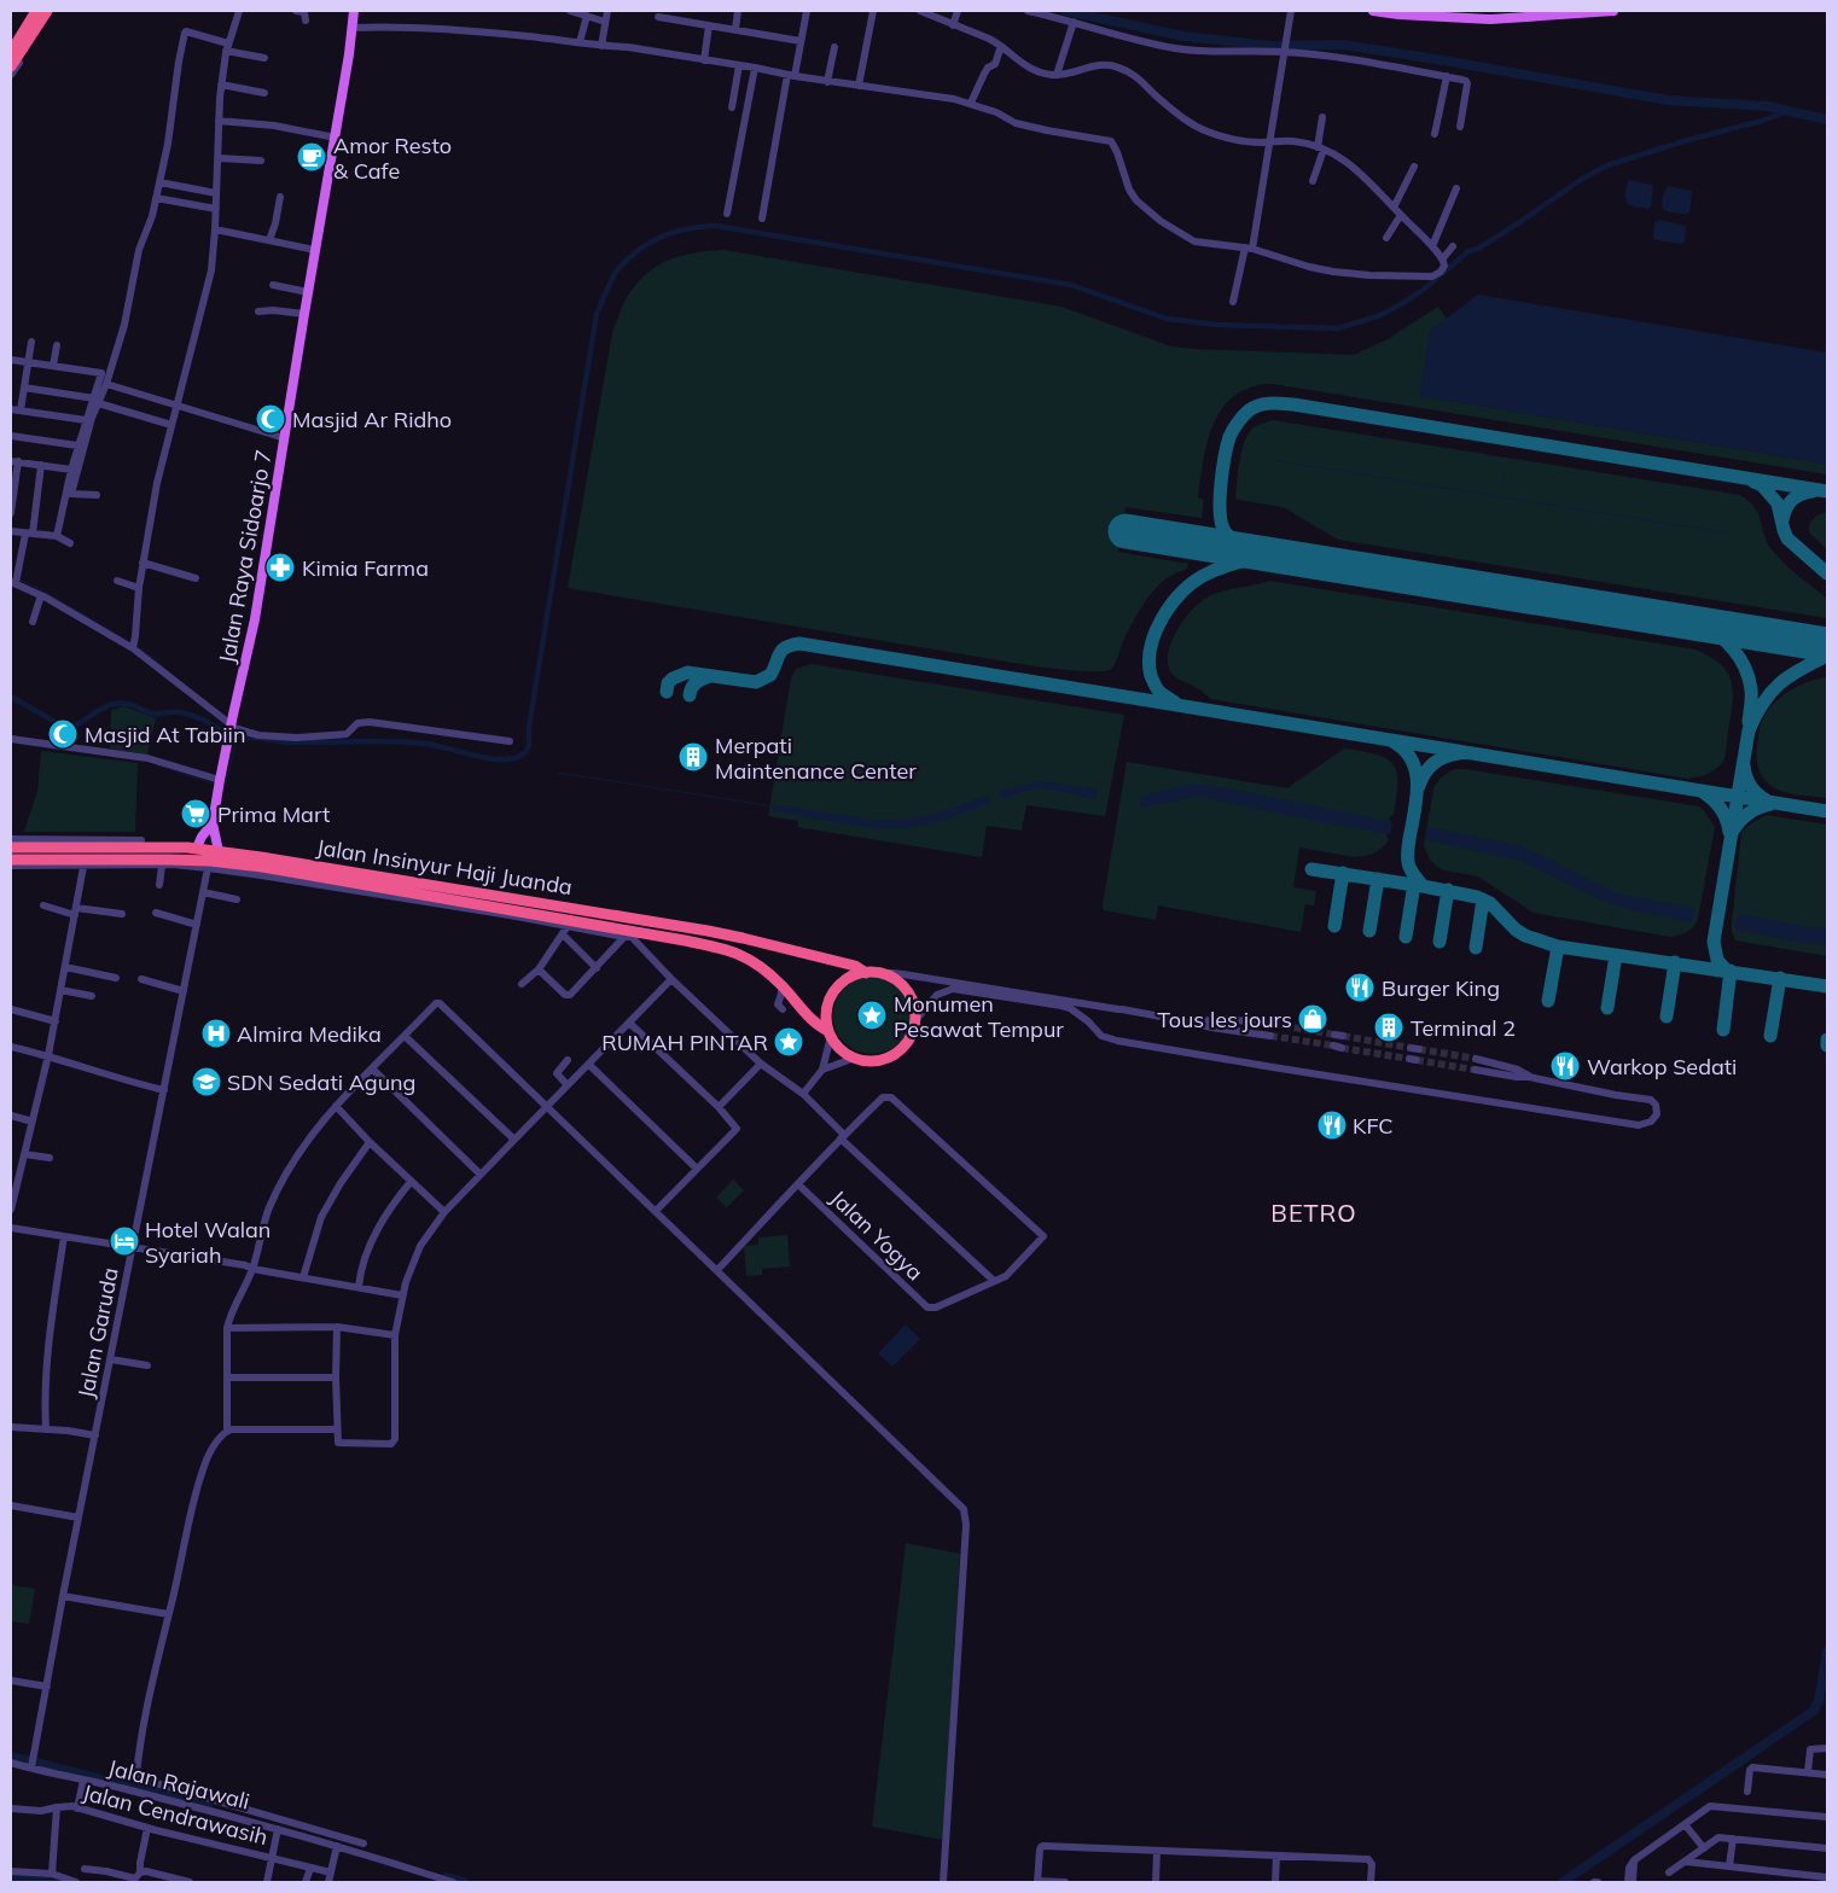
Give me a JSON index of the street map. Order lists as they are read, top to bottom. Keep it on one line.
{"streets":{"highway":["Jalan Insinyur Haji Juanda"],"main road":["Jalan Raya Sidoarjo 7"],"street":["Jalan Yogya","Jalan Garuda","Jalan Rajawali","Jalan Cendrawasih"]},"crossings":[["Jalan Raya Sidoarjo 7","Jalan Insinyur Haji Juanda"],["Jalan Insinyur Haji Juanda","Jalan Garuda"],["Jalan Garuda","Jalan Rajawali"]],"districts":["BETRO"],"places":{"cafe":["Amor Resto & Cafe"],"mosque":["Masjid Ar Ridho","Masjid At Tabiin"],"pharmacy":["Kimia Farma"],"building":["Merpati Maintenance Center","Terminal 2"],"supermarket":["Prima Mart"],"restaurant":["Burger King","Warkop Sedati","KFC"],"place":["Monumen Pesawat Tempur","RUMAH PINTAR"],"shop":["Tous les jours"],"hospital":["Almira Medika"],"school or university":["SDN Sedati Agung"],"hotel":["Hotel Walan Syariah"]}}
